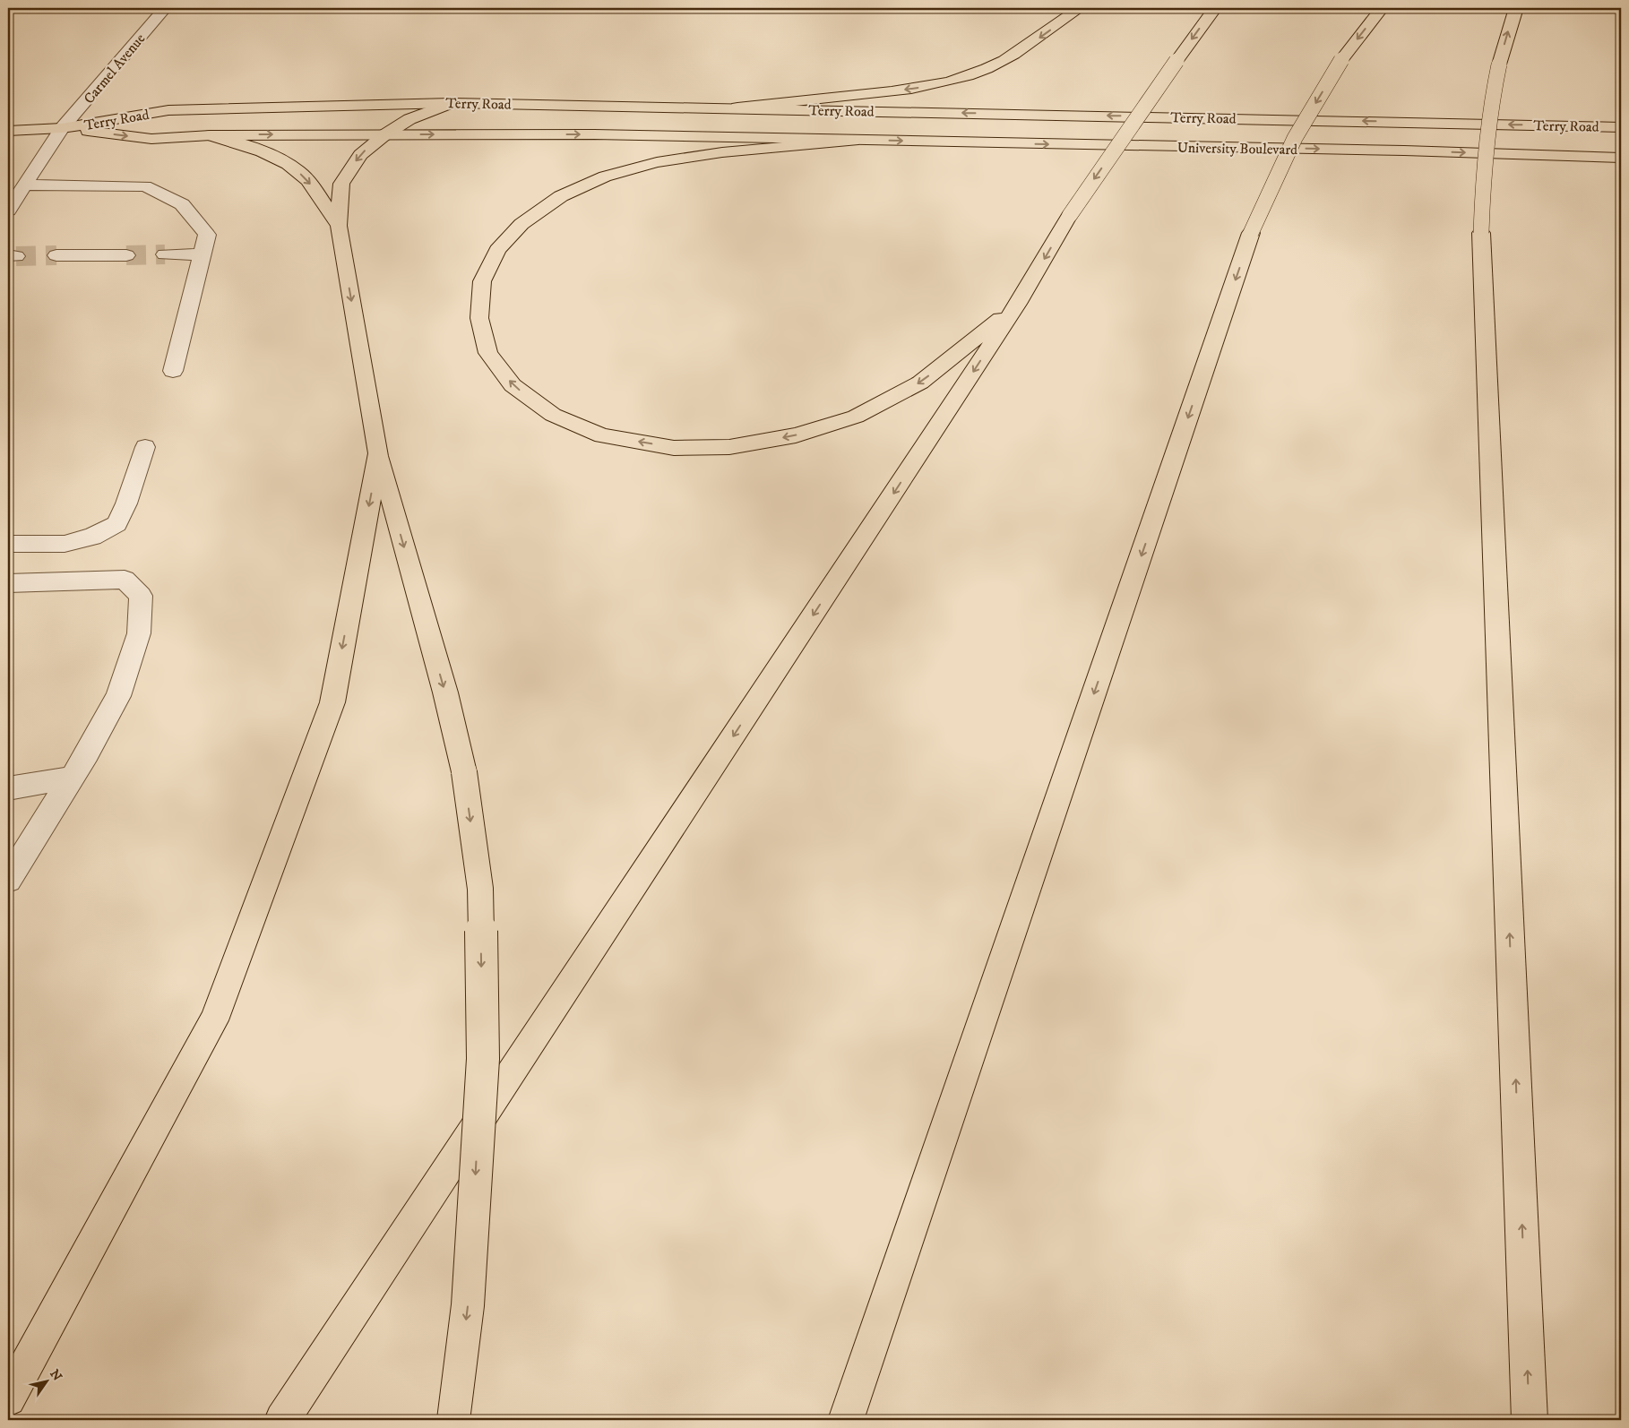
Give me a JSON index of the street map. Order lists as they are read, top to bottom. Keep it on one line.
{"streets":{"main road":["Terry Road","University Boulevard"],"street":["Carmel Avenue"]},"crossings":[["Carmel Avenue","Terry Road"],["Terry Road","University Boulevard"]],"north":"top right"}
